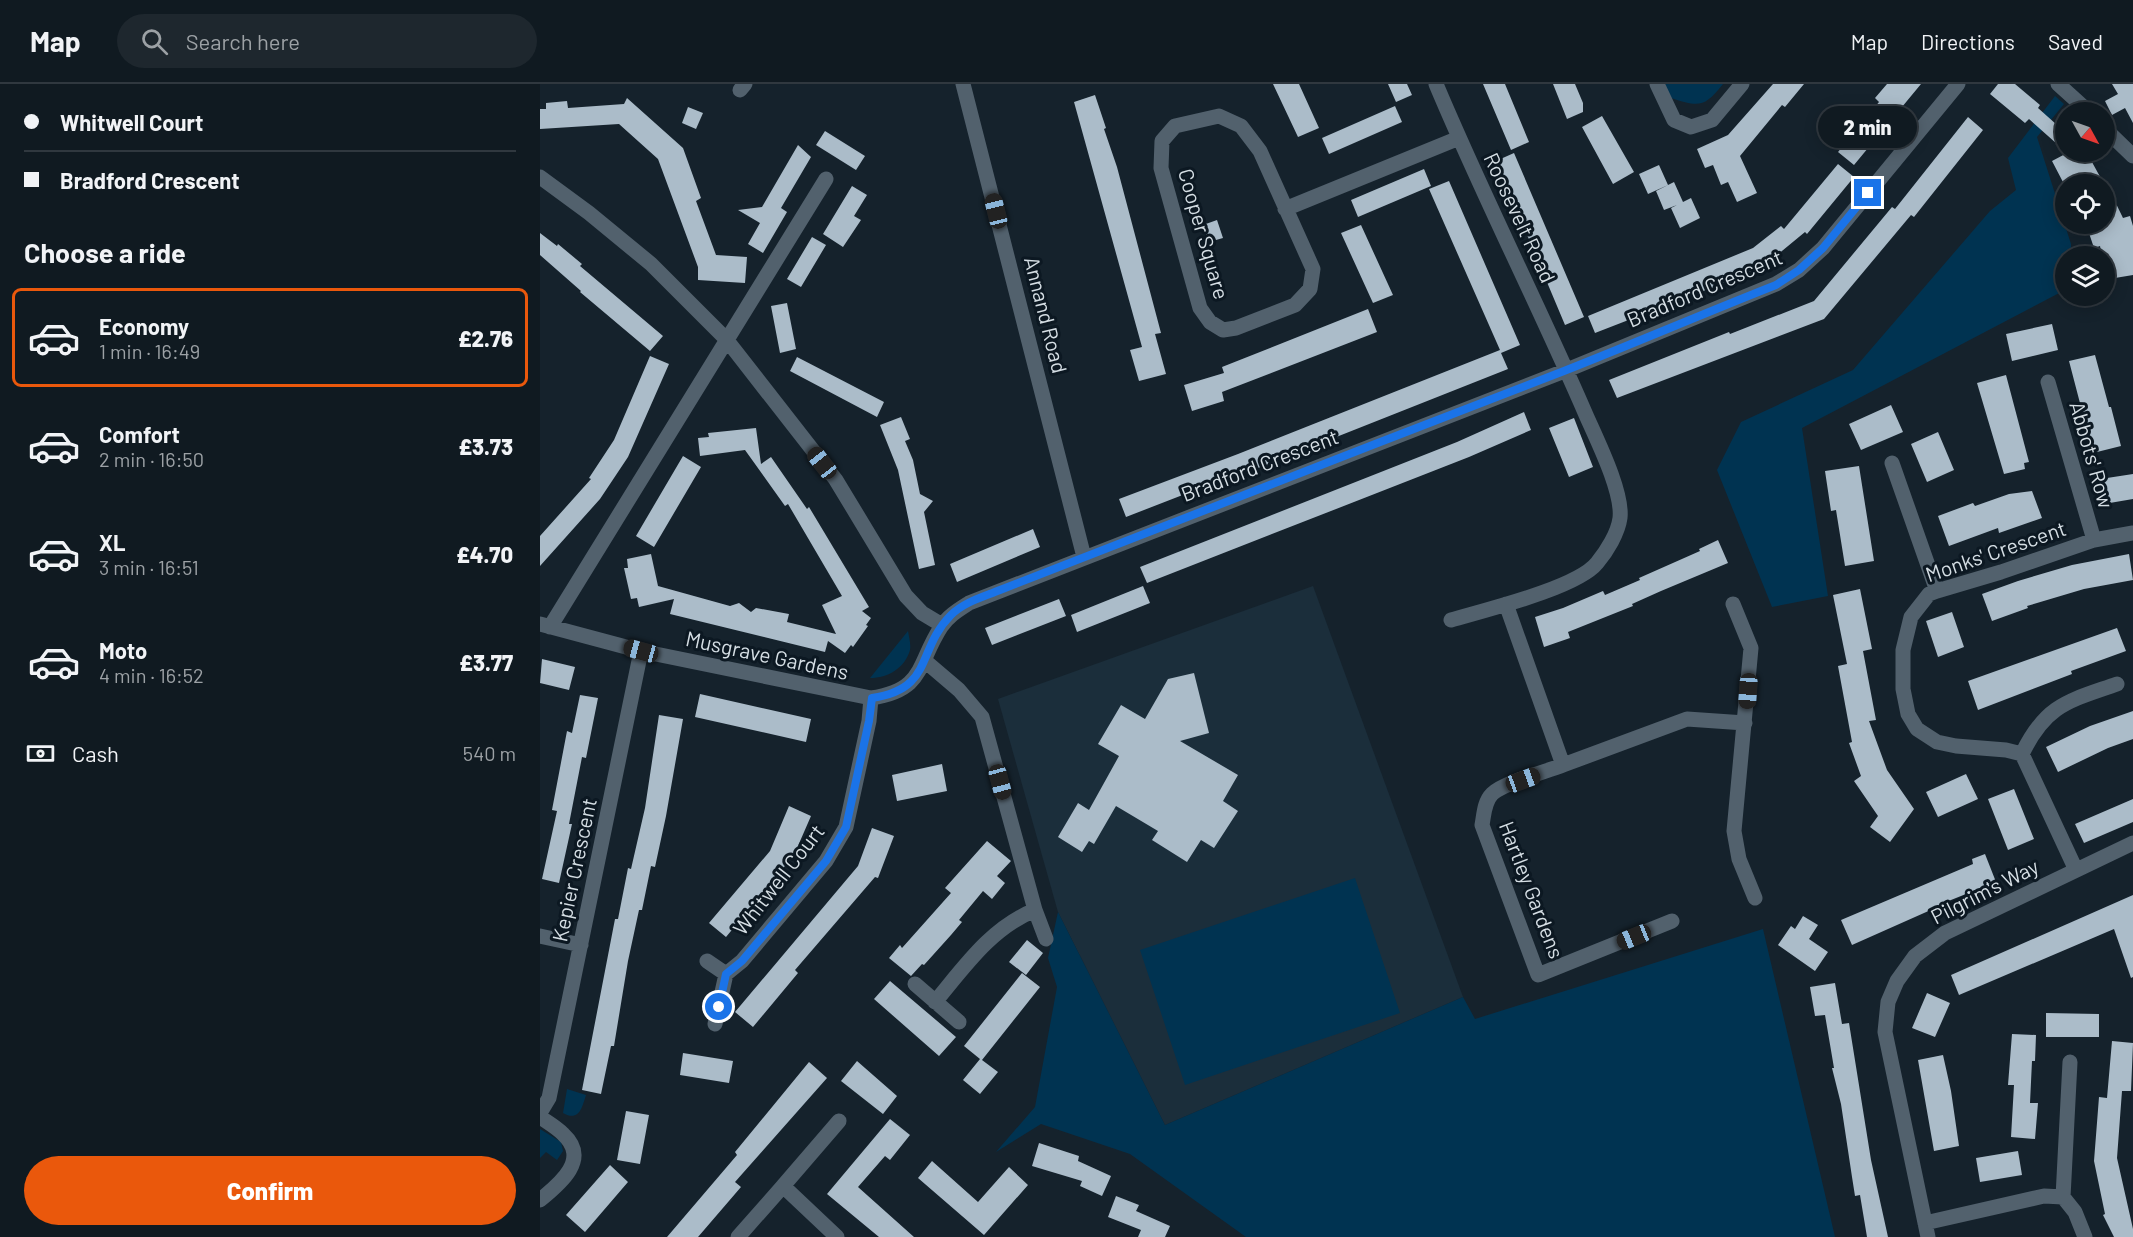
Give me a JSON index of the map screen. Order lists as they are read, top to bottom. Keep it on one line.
{"streets":{"street":["Roosevelt Road","Cooper Square","Bradford Crescent","Annand Road","Abbots' Row","Monks' Crescent","Musgrave Gardens","Kepier Crescent","Whitwell Court","Hartley Gardens","Pilgrim's Way"]},"crossings":[["Roosevelt Road","Bradford Crescent"],["Bradford Crescent","Annand Road"],["Bradford Crescent","Musgrave Gardens"],["Abbots' Row","Monks' Crescent"],["Musgrave Gardens","Kepier Crescent"],["Musgrave Gardens","Whitwell Court"]],"north":"bottom right","page":{"header":"Map","search":"Search here","nav":["Map","Directions","Saved"],"banner":["Whitwell Court","Bradford Crescent"],"bubble":"2 min","heading":"Choose a ride","list":[{"name":"Economy","note":"1 min · 16:49","value":"£2.76"},{"name":"Comfort","note":"2 min · 16:50","value":"£3.73"},{"name":"XL","note":"3 min · 16:51","value":"£4.70"},{"name":"Moto","note":"4 min · 16:52","value":"£3.77"}],"pay":["Cash","540 m"],"buttons":"Confirm"}}
